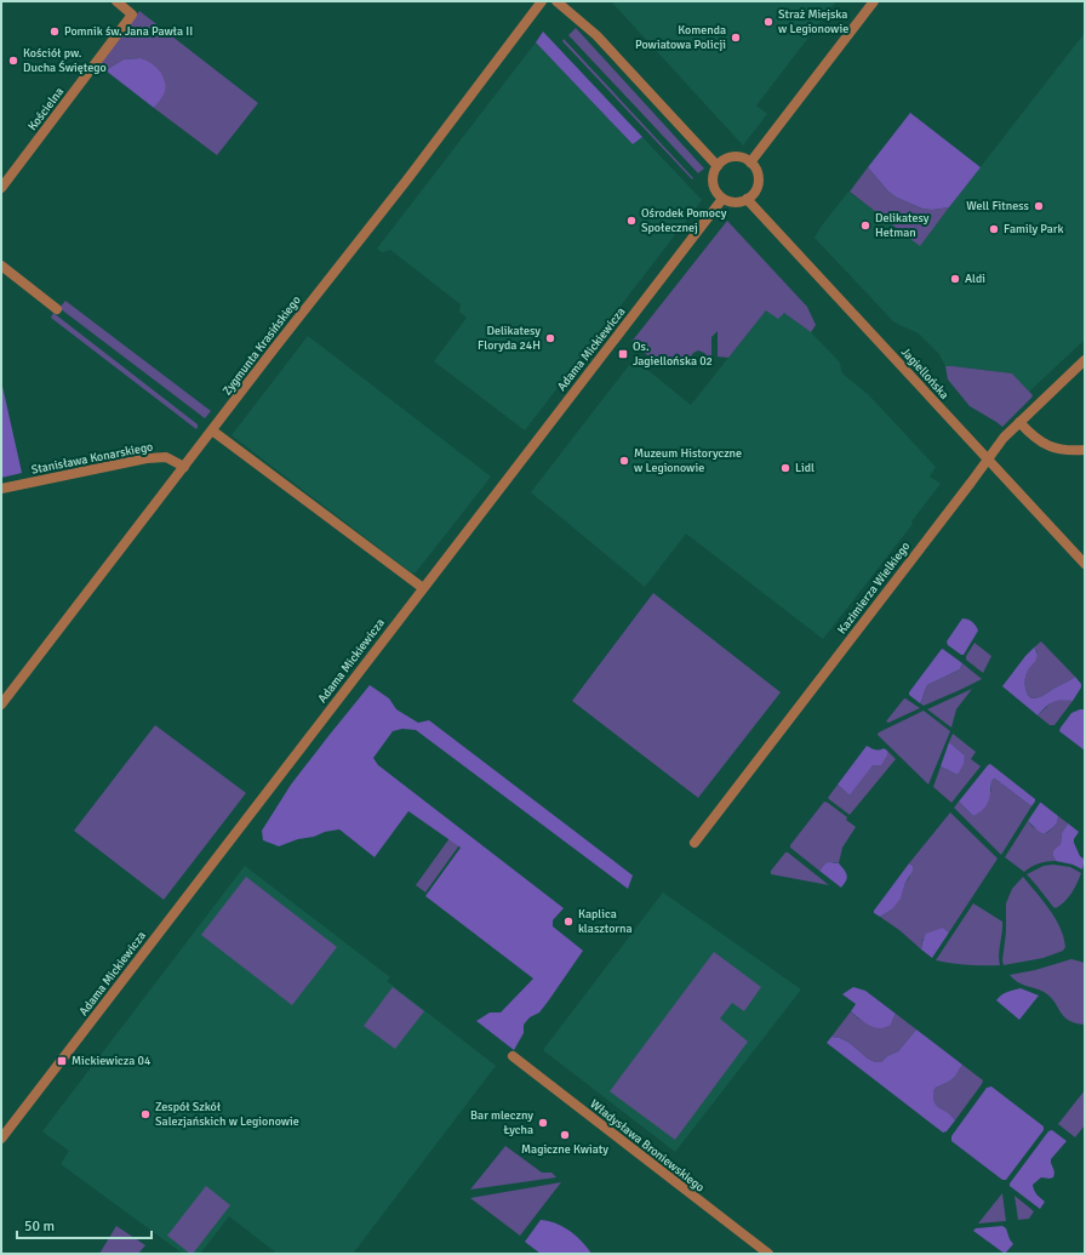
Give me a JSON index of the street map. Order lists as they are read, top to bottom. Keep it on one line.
{"streets":{"street":["Kościelna","Zygmunta Krasińskiego","Adama Mickiewicza","Jagiellońska","Stanisława Konarskiego","Kazimierza Wielkiego","Władysława Broniewskiego"]},"crossings":[["Zygmunta Krasińskiego","Stanisława Konarskiego"],["Adama Mickiewicza","Jagiellońska"],["Jagiellońska","Kazimierza Wielkiego"]],"places":{"other":["Straż Miejska w Legionowie","Pomnik św. Jana Pawła II","Komenda Powiatowa Policji","Kościół pw. Ducha Świętego","Well Fitness","Ośrodek Pomocy Społecznej","Delikatesy Hetman","Family Park","Aldi","Delikatesy Floryda 24H","Muzeum Historyczne w Legionowie","Lidl","Kaplica klasztorna","Zespół Szkół Salezjańskich w Legionowie","Bar mleczny Łycha","Magiczne Kwiaty"],"transit":["Os. Jagiellońska 02","Mickiewicza 04"]},"scale_bar":"50 m"}
